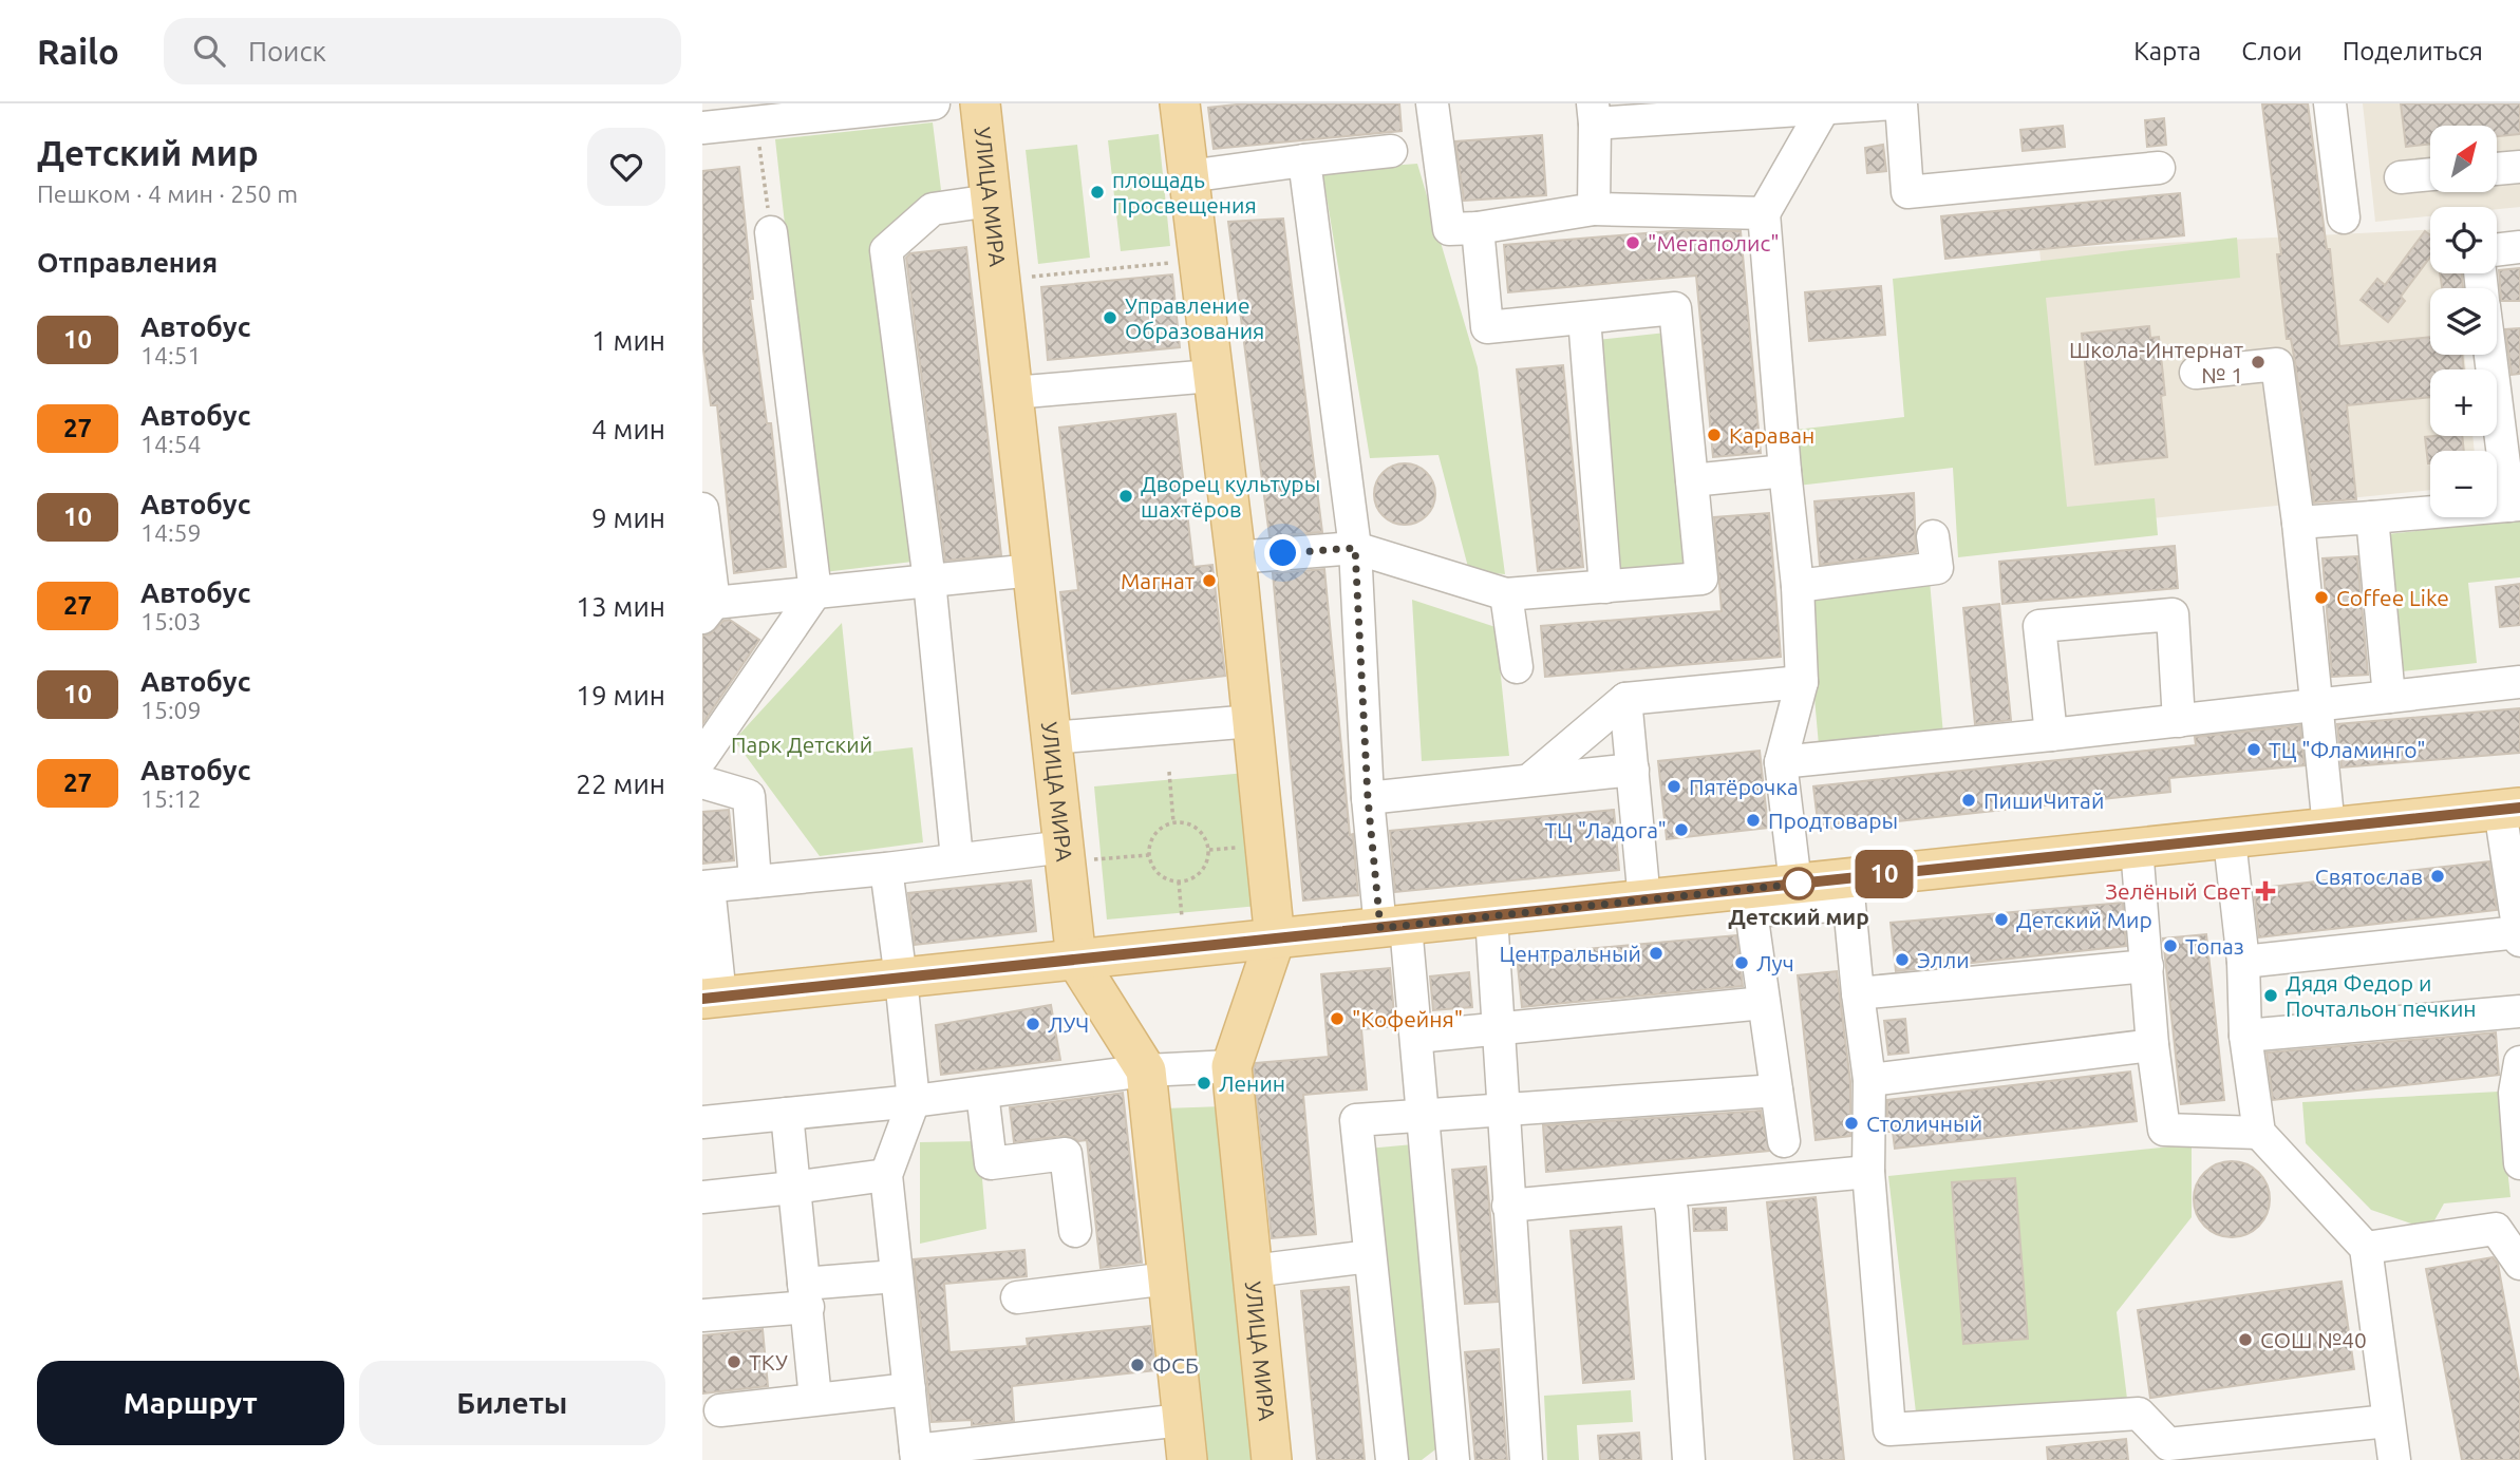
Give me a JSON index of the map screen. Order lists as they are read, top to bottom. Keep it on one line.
{"streets":{"main road":["УЛИЦА МИРА"]},"parks":["Парк Детский"],"places":{"other":["площадь Просвещения","\"Мегаполис\"","Управление Образования","Школа-Интернат № 1","Караван","Дворец культуры шахтёров","Магнат","Coffee Like","ТЦ \"Фламинго\"","Пятёрочка","ПишиЧитай","Продтовары","ТЦ \"Ладога\"","Святослав","Детский мир","Детский Мир","Топаз","Центральный","Элли","Луч","Дядя Федор и Почтальон печкин","\"Кофейня\"","ЛУЧ","Ленин","Столичный","СОШ №40","ТКУ","ФСБ"],"health":["Зелёный Свет"]},"lines":["bus line 10"],"north":"top right","page":{"header":"Railo","search":"Поиск","nav":["Карта","Слои","Поделиться"],"heading":[["Детский мир","Пешком · 4 мин · 250 m"],"Отправления"],"on_map":"10","map_buttons":["+","−"],"list":[{"mark":"10","name":"Автобус","note":"14:51","value":"1 мин"},{"mark":"27","name":"Автобус","note":"14:54","value":"4 мин"},{"mark":"10","name":"Автобус","note":"14:59","value":"9 мин"},{"mark":"27","name":"Автобус","note":"15:03","value":"13 мин"},{"mark":"10","name":"Автобус","note":"15:09","value":"19 мин"},{"mark":"27","name":"Автобус","note":"15:12","value":"22 мин"}],"buttons":["Маршрут","Билеты"]}}
